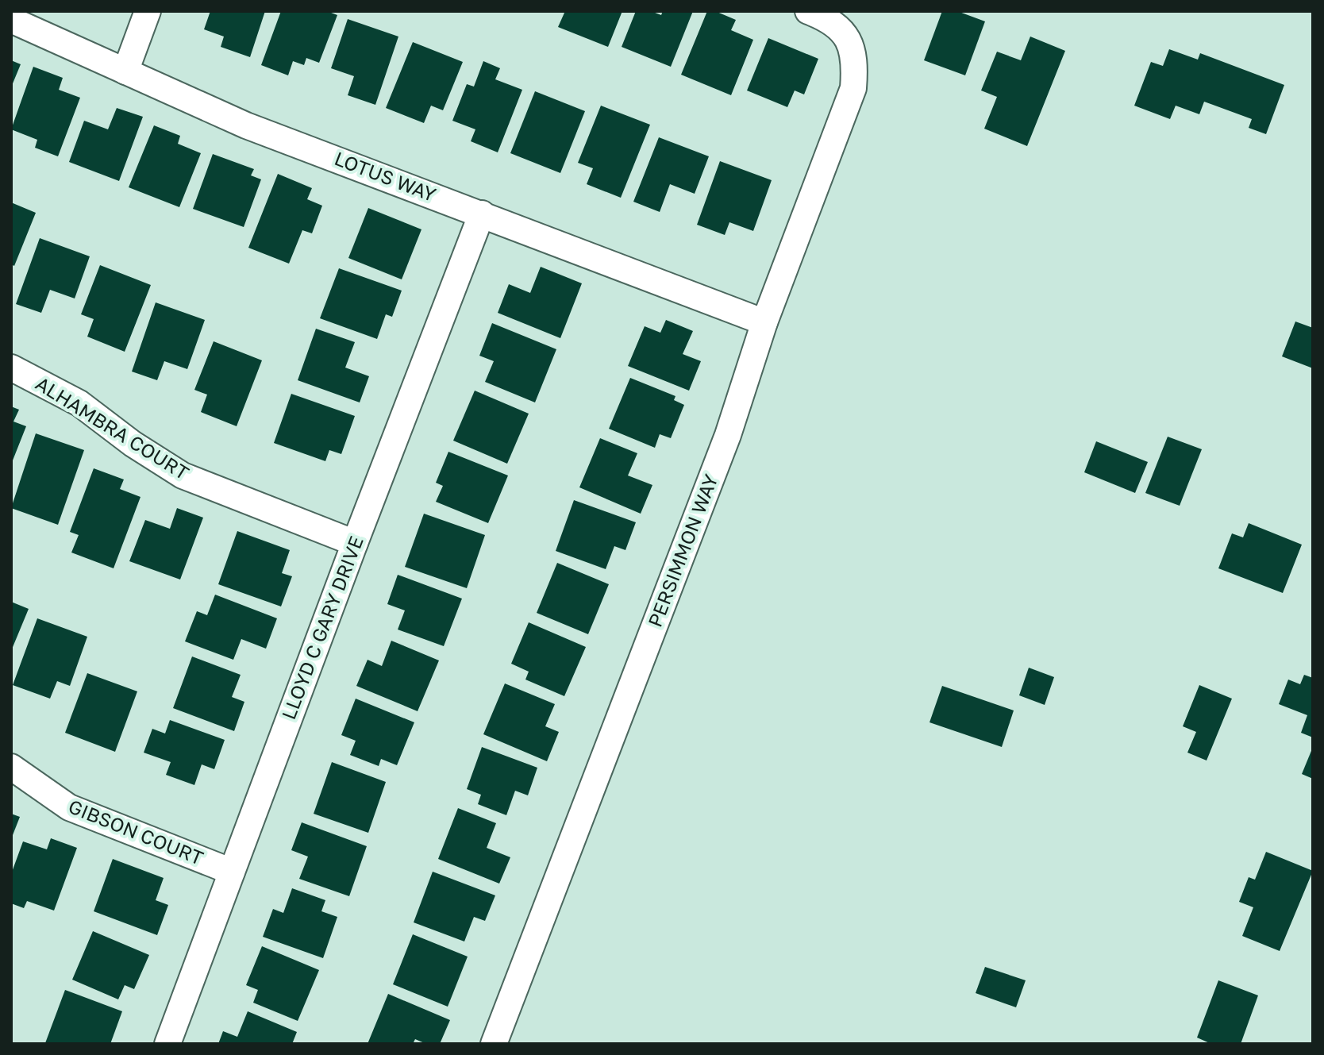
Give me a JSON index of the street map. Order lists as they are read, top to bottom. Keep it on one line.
{"streets":{"street":["LOTUS WAY","ALHAMBRA COURT","PERSIMMON WAY","LLOYD C GARY DRIVE","GIBSON COURT"]},"crossings":[["LOTUS WAY","PERSIMMON WAY"],["LOTUS WAY","LLOYD C GARY DRIVE"],["ALHAMBRA COURT","LLOYD C GARY DRIVE"],["LLOYD C GARY DRIVE","GIBSON COURT"]]}
